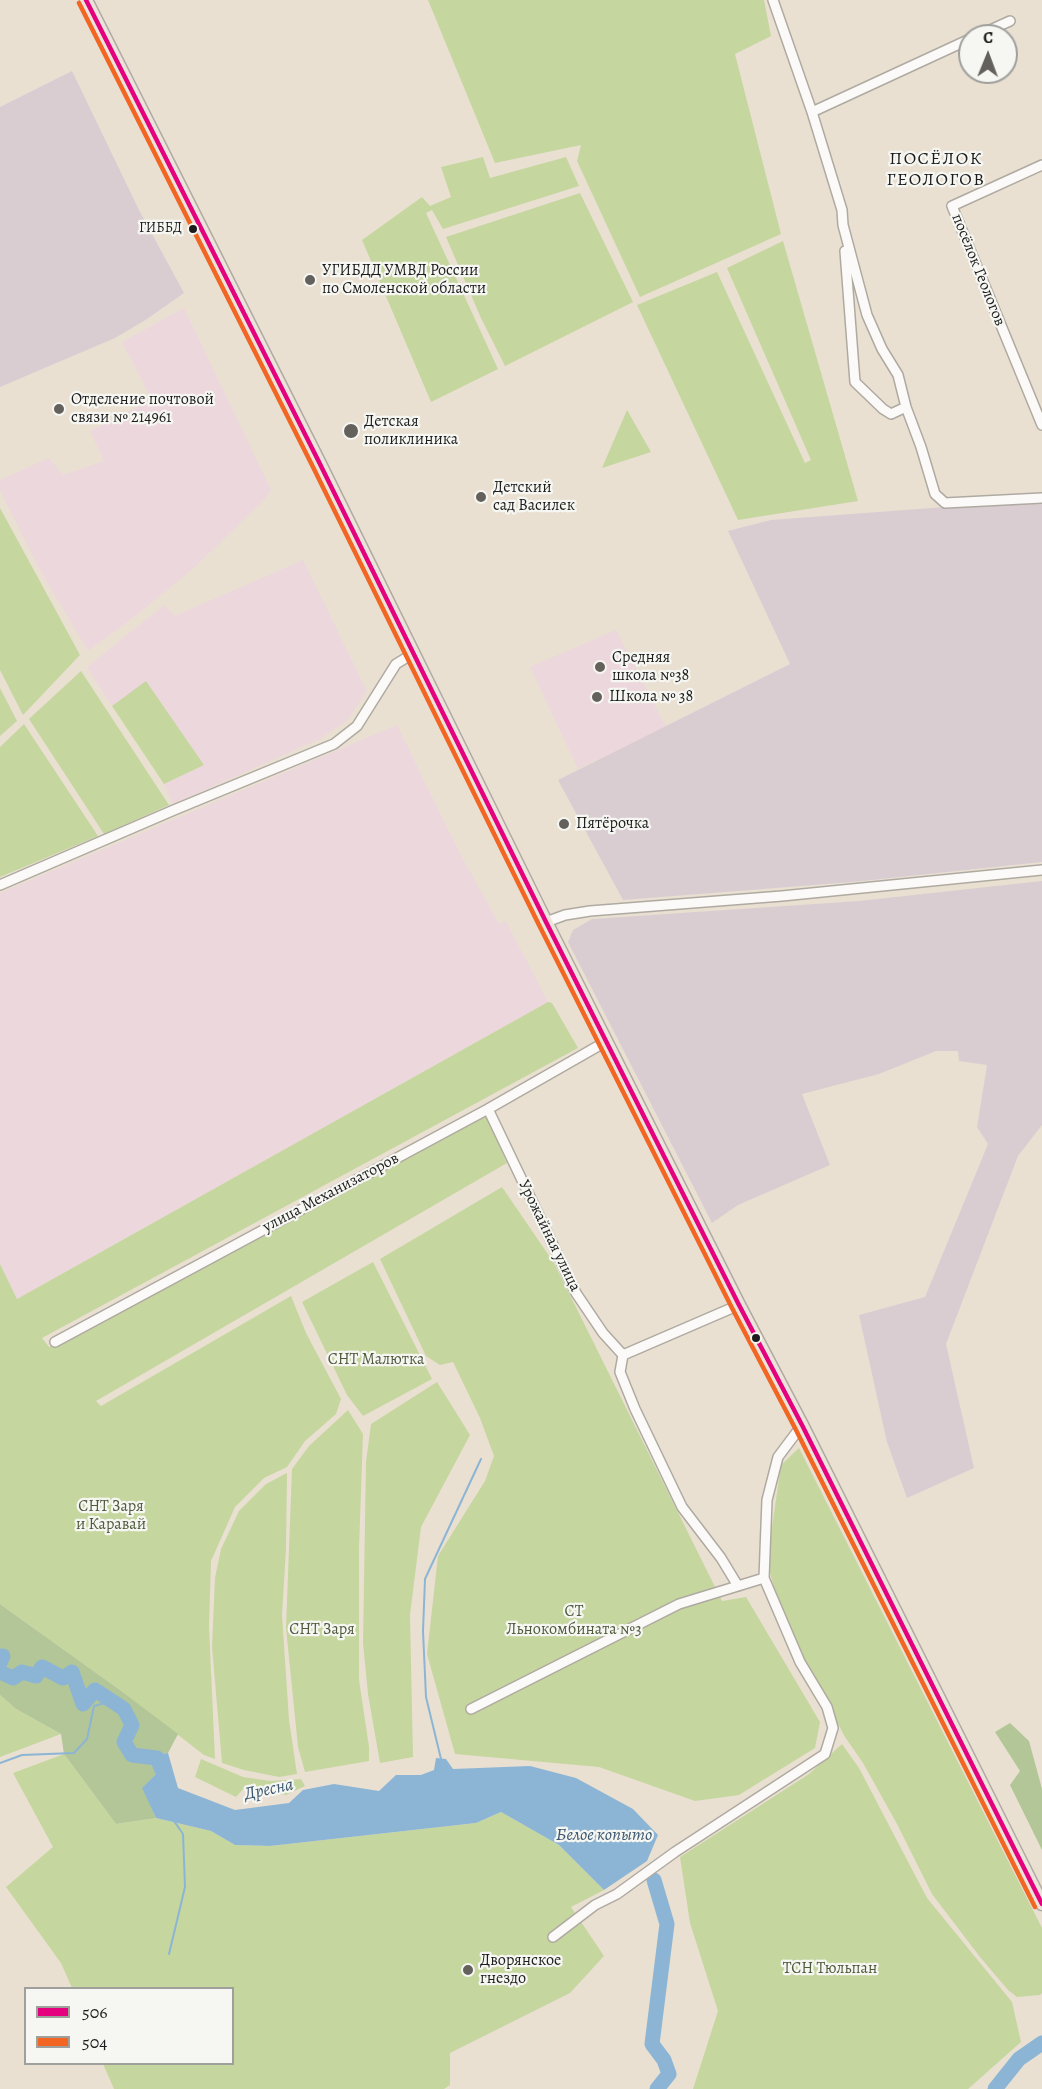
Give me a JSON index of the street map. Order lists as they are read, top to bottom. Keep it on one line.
{"streets":{"street":["посёлок Геологов","улица Механизаторов","Урожайная улица"]},"crossings":[["улица Механизаторов","Урожайная улица"]],"districts":["ПОСЁЛОК ГЕОЛОГОВ"],"water":["Дресна","Белое копыто"],"parks":["СНТ Малютка","СНТ Заря и Каравай","СТ Льнокомбината №3","СНТ Заря","ТСН Тюльпан"],"places":["ГИББД","УГИБДД УМВД России по Смоленской области","Отделение почтовой связи № 214961","Детская поликлиника","Детский сад Василек","Средняя школа №38","Школа № 38","Пятёрочка","Дворянское гнездо"],"lines":["transit line 506","transit line 504"],"legend":["506","504"],"north":"top"}
